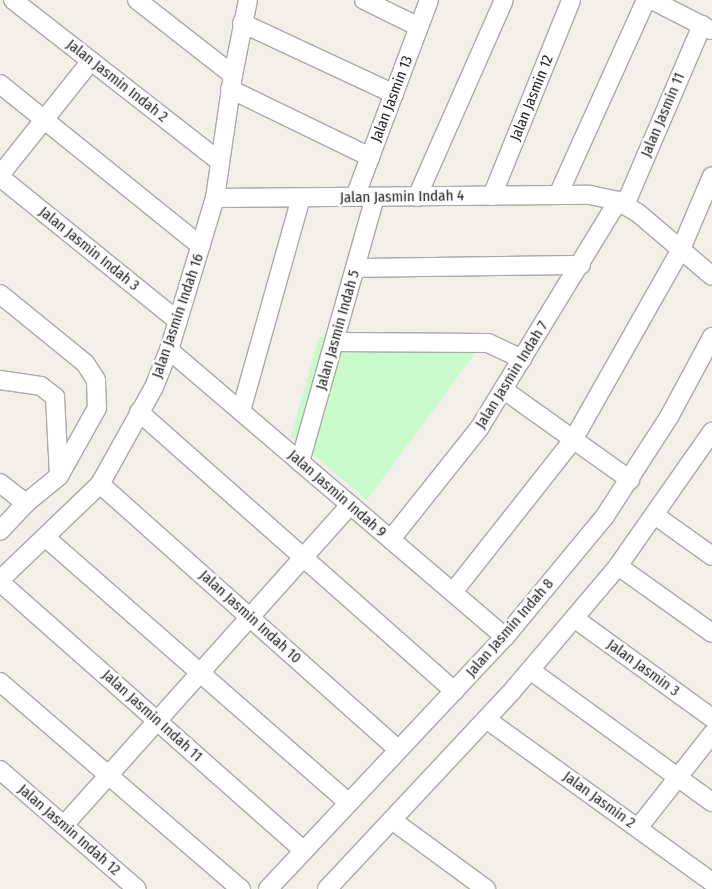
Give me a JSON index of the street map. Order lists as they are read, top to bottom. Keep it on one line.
{"streets":{"street":["Jalan Jasmin Indah 2","Jalan Jasmin 12","Jalan Jasmin 13","Jalan Jasmin 11","Jalan Jasmin Indah 4","Jalan Jasmin Indah 3","Jalan Jasmin Indah 16","Jalan Jasmin Indah 5","Jalan Jasmin Indah 7","Jalan Jasmin Indah 9","Jalan Jasmin Indah 10","Jalan Jasmin Indah 8","Jalan Jasmin 3","Jalan Jasmin Indah 11","Jalan Jasmin 2","Jalan Jasmin Indah 12"]},"crossings":[["Jalan Jasmin Indah 2","Jalan Jasmin Indah 16"],["Jalan Jasmin 12","Jalan Jasmin Indah 4"],["Jalan Jasmin 13","Jalan Jasmin Indah 4"],["Jalan Jasmin 11","Jalan Jasmin Indah 4"],["Jalan Jasmin 11","Jalan Jasmin Indah 7"],["Jalan Jasmin Indah 4","Jalan Jasmin Indah 16"],["Jalan Jasmin Indah 4","Jalan Jasmin Indah 5"],["Jalan Jasmin Indah 4","Jalan Jasmin Indah 7"],["Jalan Jasmin Indah 3","Jalan Jasmin Indah 16"],["Jalan Jasmin Indah 16","Jalan Jasmin Indah 9"],["Jalan Jasmin Indah 16","Jalan Jasmin Indah 10"],["Jalan Jasmin Indah 16","Jalan Jasmin Indah 11"],["Jalan Jasmin Indah 5","Jalan Jasmin Indah 9"],["Jalan Jasmin Indah 7","Jalan Jasmin Indah 9"],["Jalan Jasmin Indah 9","Jalan Jasmin Indah 8"],["Jalan Jasmin Indah 10","Jalan Jasmin Indah 8"],["Jalan Jasmin Indah 8","Jalan Jasmin Indah 11"]]}
